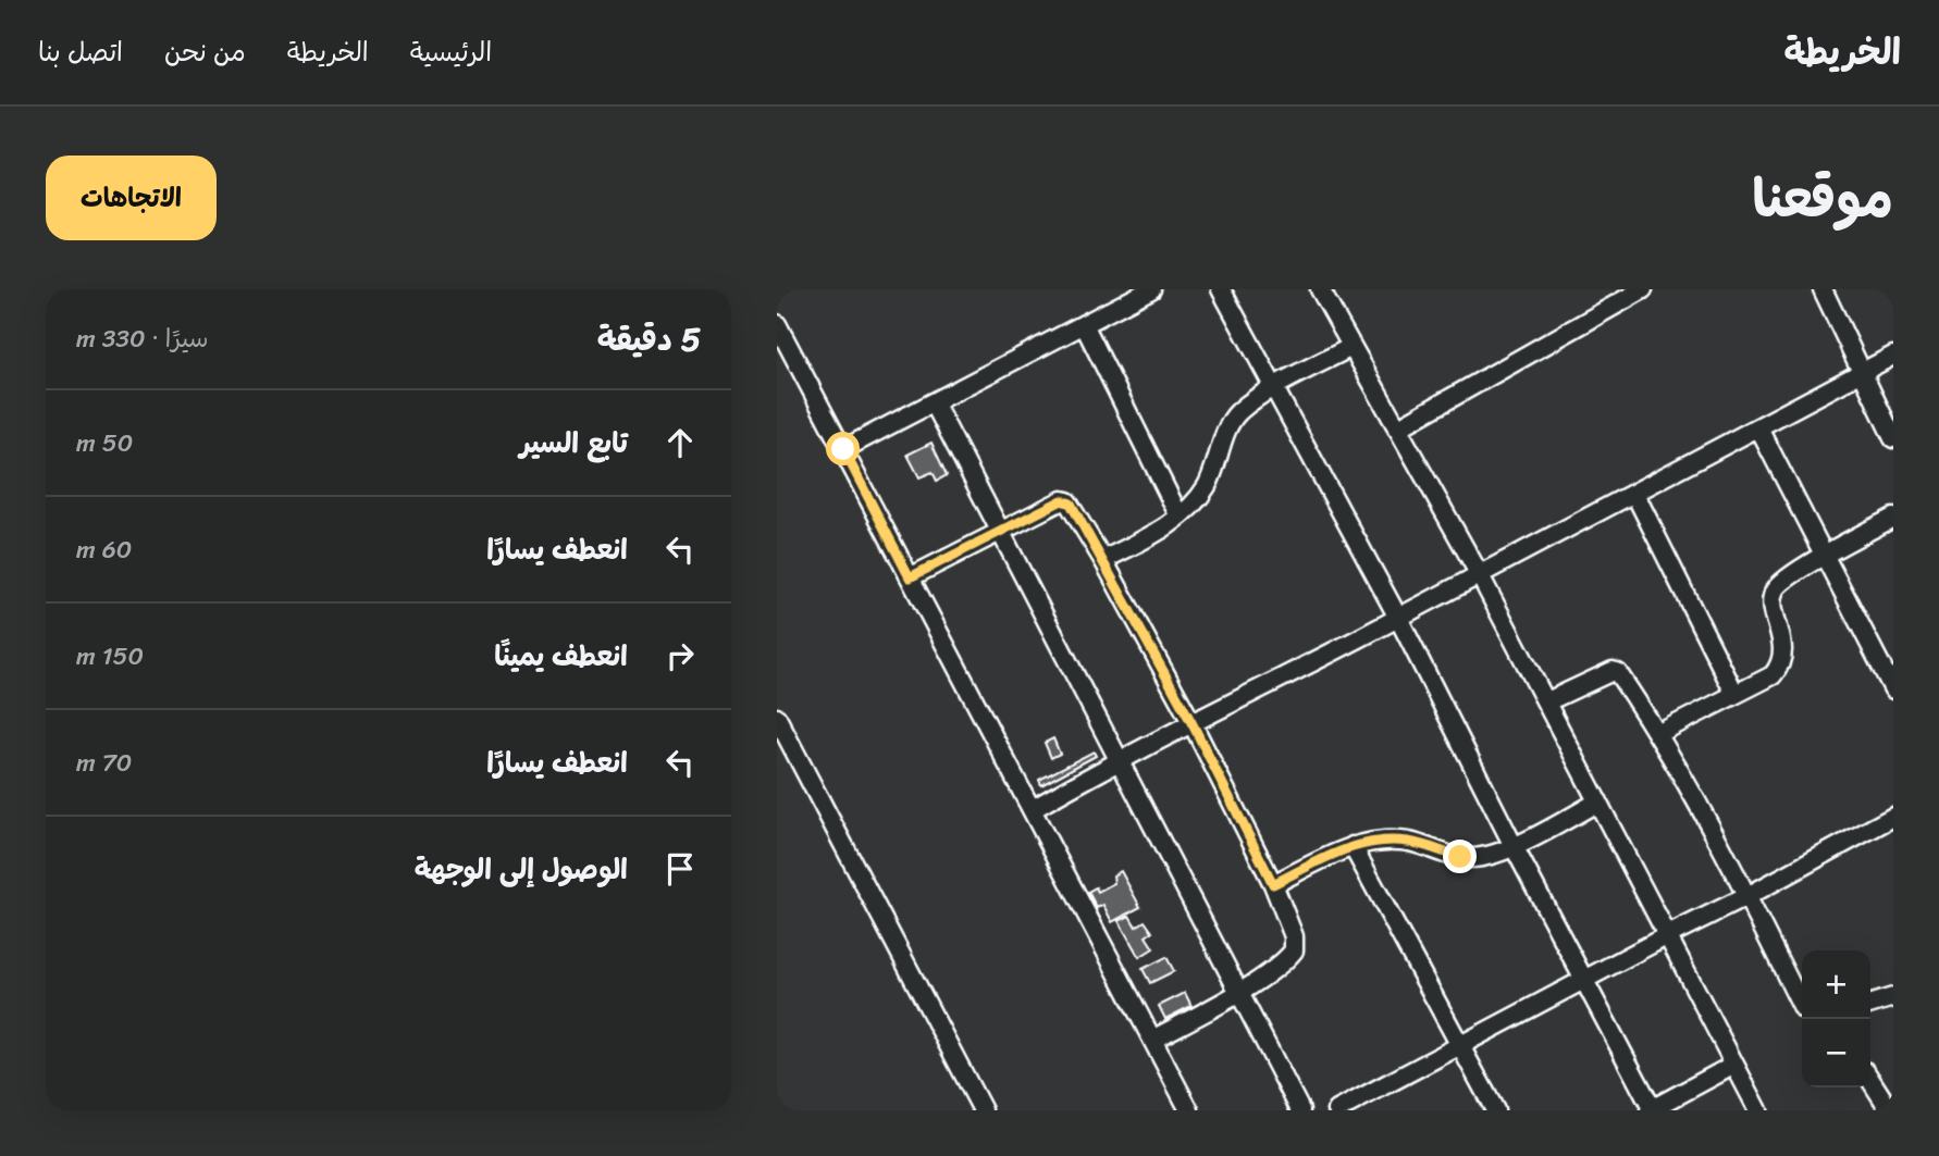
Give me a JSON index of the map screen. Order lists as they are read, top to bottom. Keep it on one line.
{"page":{"header":"الخريطة","nav":["الرئيسية","الخريطة","من نحن","اتصل بنا"],"title":"موقعنا","buttons":"الاتجاهات","heading":["5 دقيقة","سيرًا · 330 m"],"list":[["تابع السير","50 m"],["انعطف يسارًا","60 m"],["انعطف يمينًا","150 m"],["انعطف يسارًا","70 m"],"الوصول إلى الوجهة"],"map_buttons":["+","−"]}}
